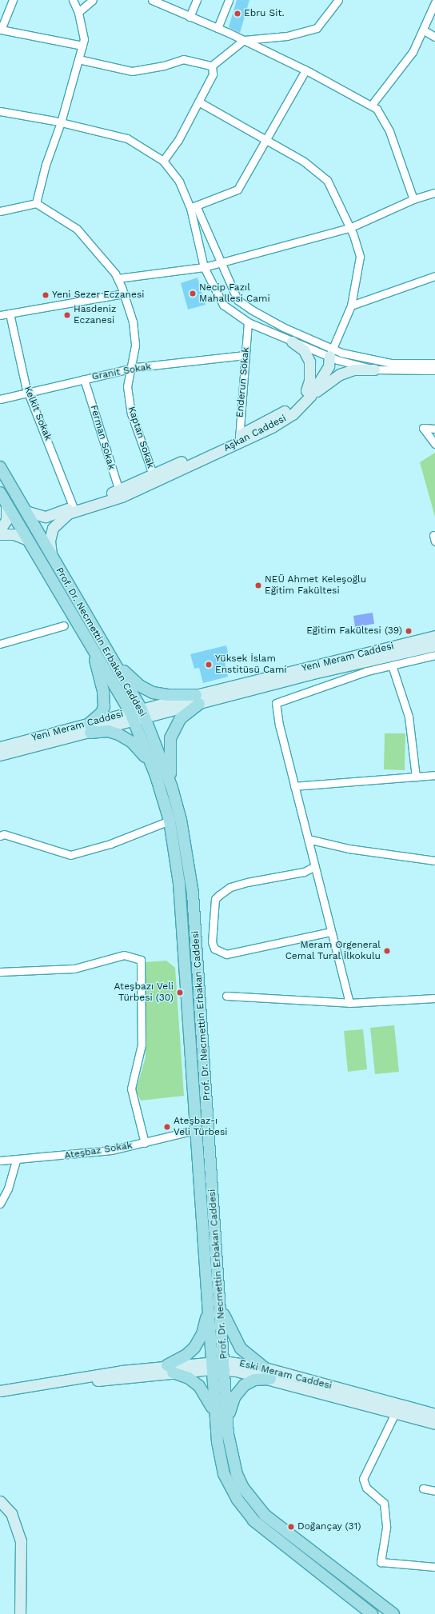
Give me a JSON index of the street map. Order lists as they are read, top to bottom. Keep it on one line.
{"streets":{"main road":["Prof. Dr. Necmettin Erbakan Caddesi"],"street":["Granit Sokak","Enderun Sokak","Kelkit Sokak","Aşkan Caddesi","Ferman Sokak","Kaptan Sokak","Yeni Meram Caddesi","Ateşbaz Sokak","Eski Meram Caddesi"]},"crossings":[["Granit Sokak","Enderun Sokak"],["Granit Sokak","Kelkit Sokak"],["Granit Sokak","Ferman Sokak"],["Granit Sokak","Kaptan Sokak"],["Enderun Sokak","Aşkan Caddesi"],["Kelkit Sokak","Aşkan Caddesi"],["Aşkan Caddesi","Ferman Sokak"],["Aşkan Caddesi","Kaptan Sokak"],["Aşkan Caddesi","Prof. Dr. Necmettin Erbakan Caddesi"],["Prof. Dr. Necmettin Erbakan Caddesi","Yeni Meram Caddesi"],["Prof. Dr. Necmettin Erbakan Caddesi","Ateşbaz Sokak"],["Prof. Dr. Necmettin Erbakan Caddesi","Eski Meram Caddesi"]],"places":["Ebru Sit.","Necip Fazıl Mahallesi Cami","Yeni Sezer Eczanesi","Hasdeniz Eczanesi","NEÜ Ahmet Keleşoğlu Eğitim Fakültesi","Eğitim Fakültesi (39)","Yüksek İslam Enstitüsü Cami","Meram Orgeneral Cemal Tural İlkokulu","Ateşbazı Veli Türbesi (30)","Ateşbaz-ı Veli Türbesi","Doğançay (31)"]}
